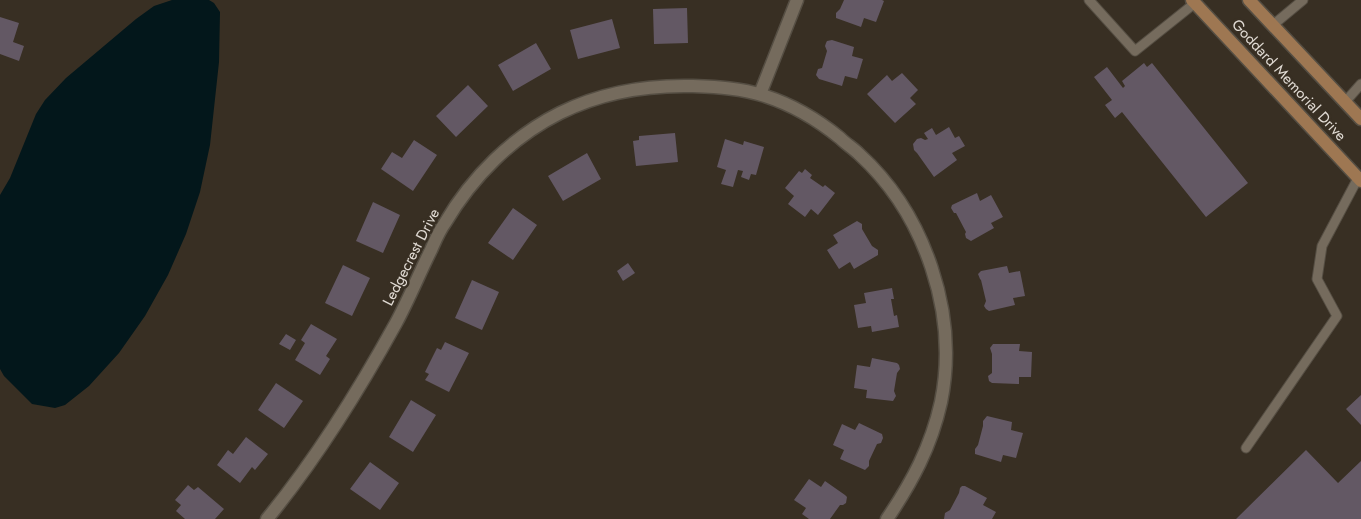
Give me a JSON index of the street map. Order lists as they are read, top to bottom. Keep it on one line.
{"streets":{"main road":["Goddard Memorial Drive"],"street":["Ledgecrest Drive"]}}
